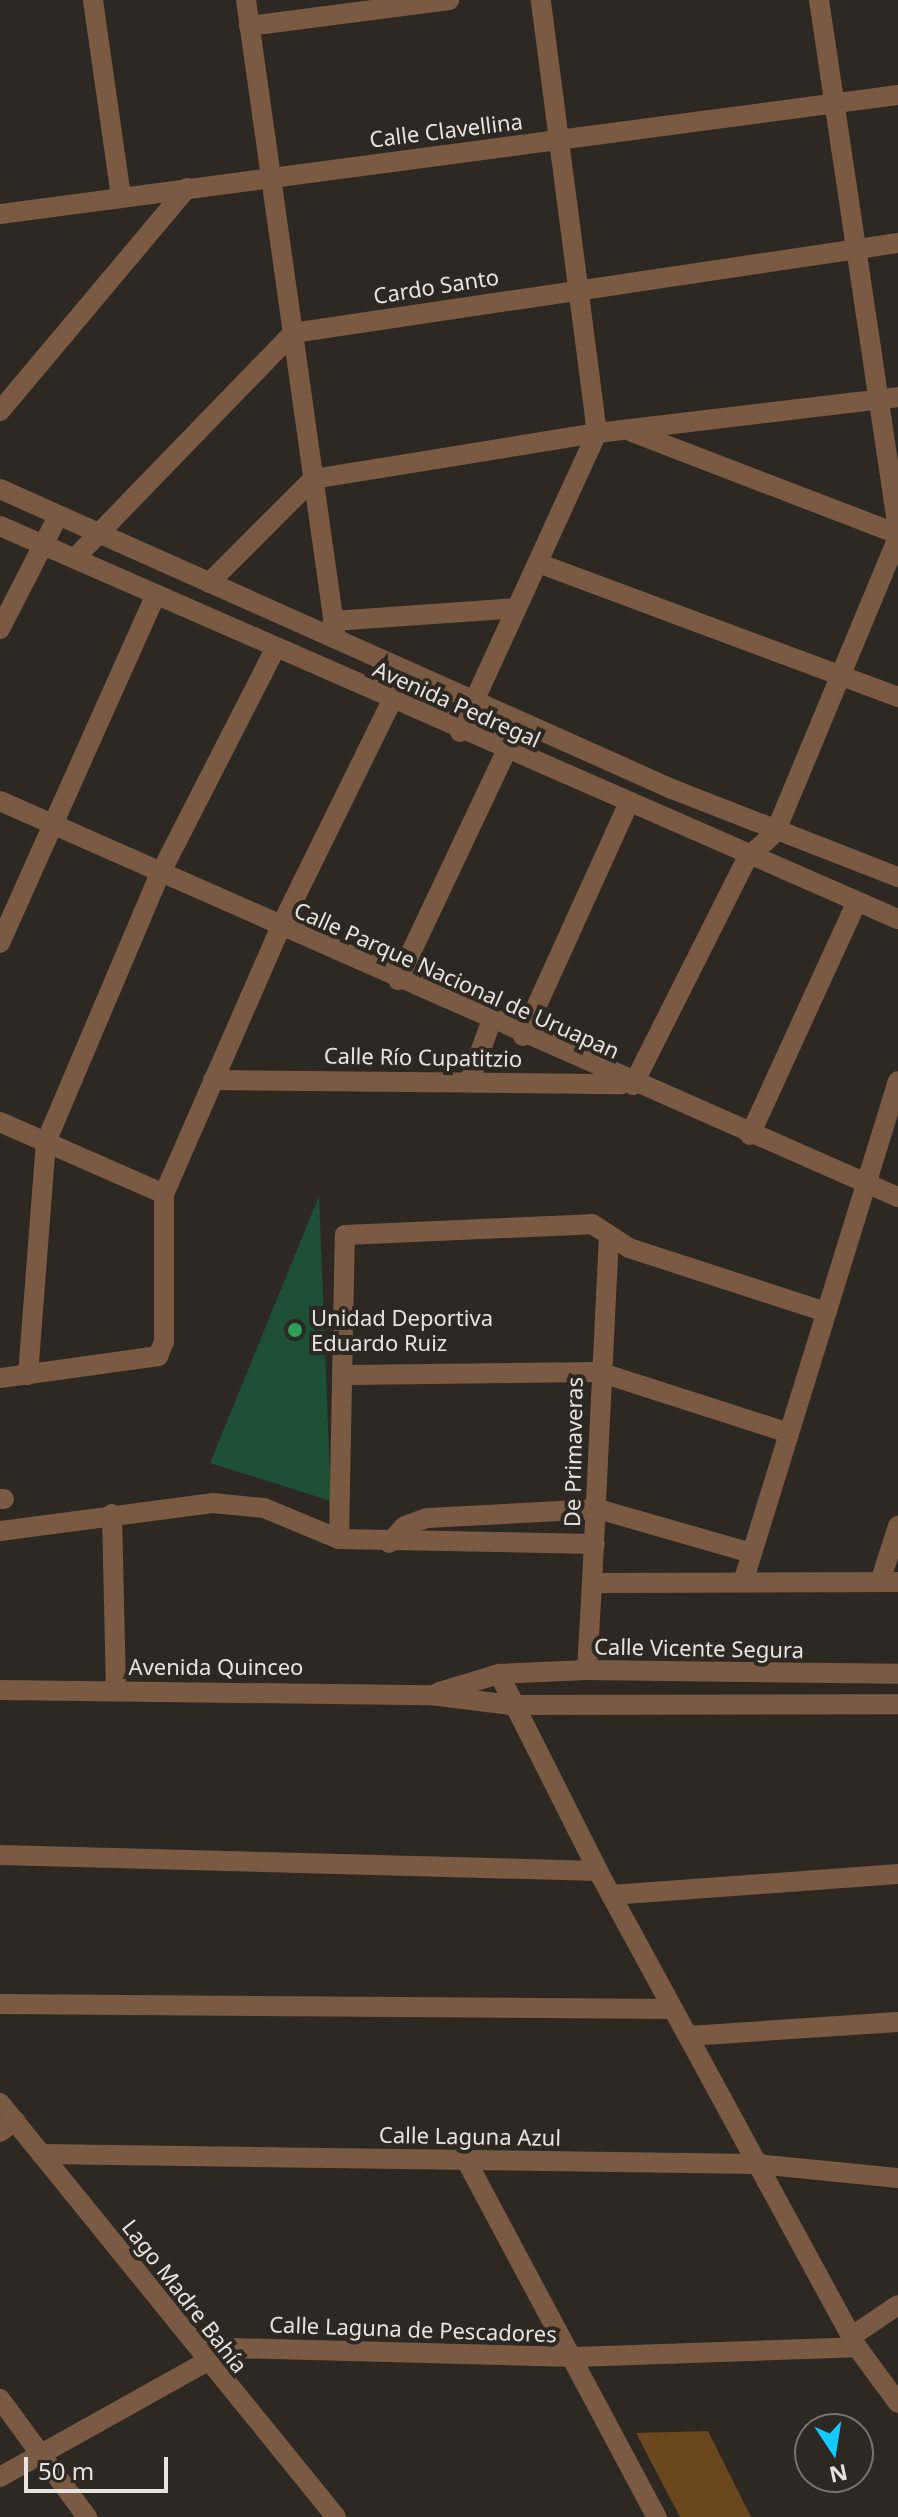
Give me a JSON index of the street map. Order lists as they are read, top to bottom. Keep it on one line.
{"streets":{"street":["Calle Clavellina","Cardo Santo","Avenida Pedregal","Calle Parque Nacional de Uruapan","Calle Río Cupatitzio","De Primaveras","Calle Vicente Segura","Avenida Quinceo","Calle Laguna Azul","Lago Madre Bahía","Calle Laguna de Pescadores"]},"crossings":[["Calle Parque Nacional de Uruapan","Calle Río Cupatitzio"],["De Primaveras","Calle Vicente Segura"],["Calle Vicente Segura","Avenida Quinceo"],["Calle Laguna Azul","Lago Madre Bahía"],["Lago Madre Bahía","Calle Laguna de Pescadores"]],"places":["Unidad Deportiva Eduardo Ruiz"],"scale_bar":"50 m","north":"bottom"}
